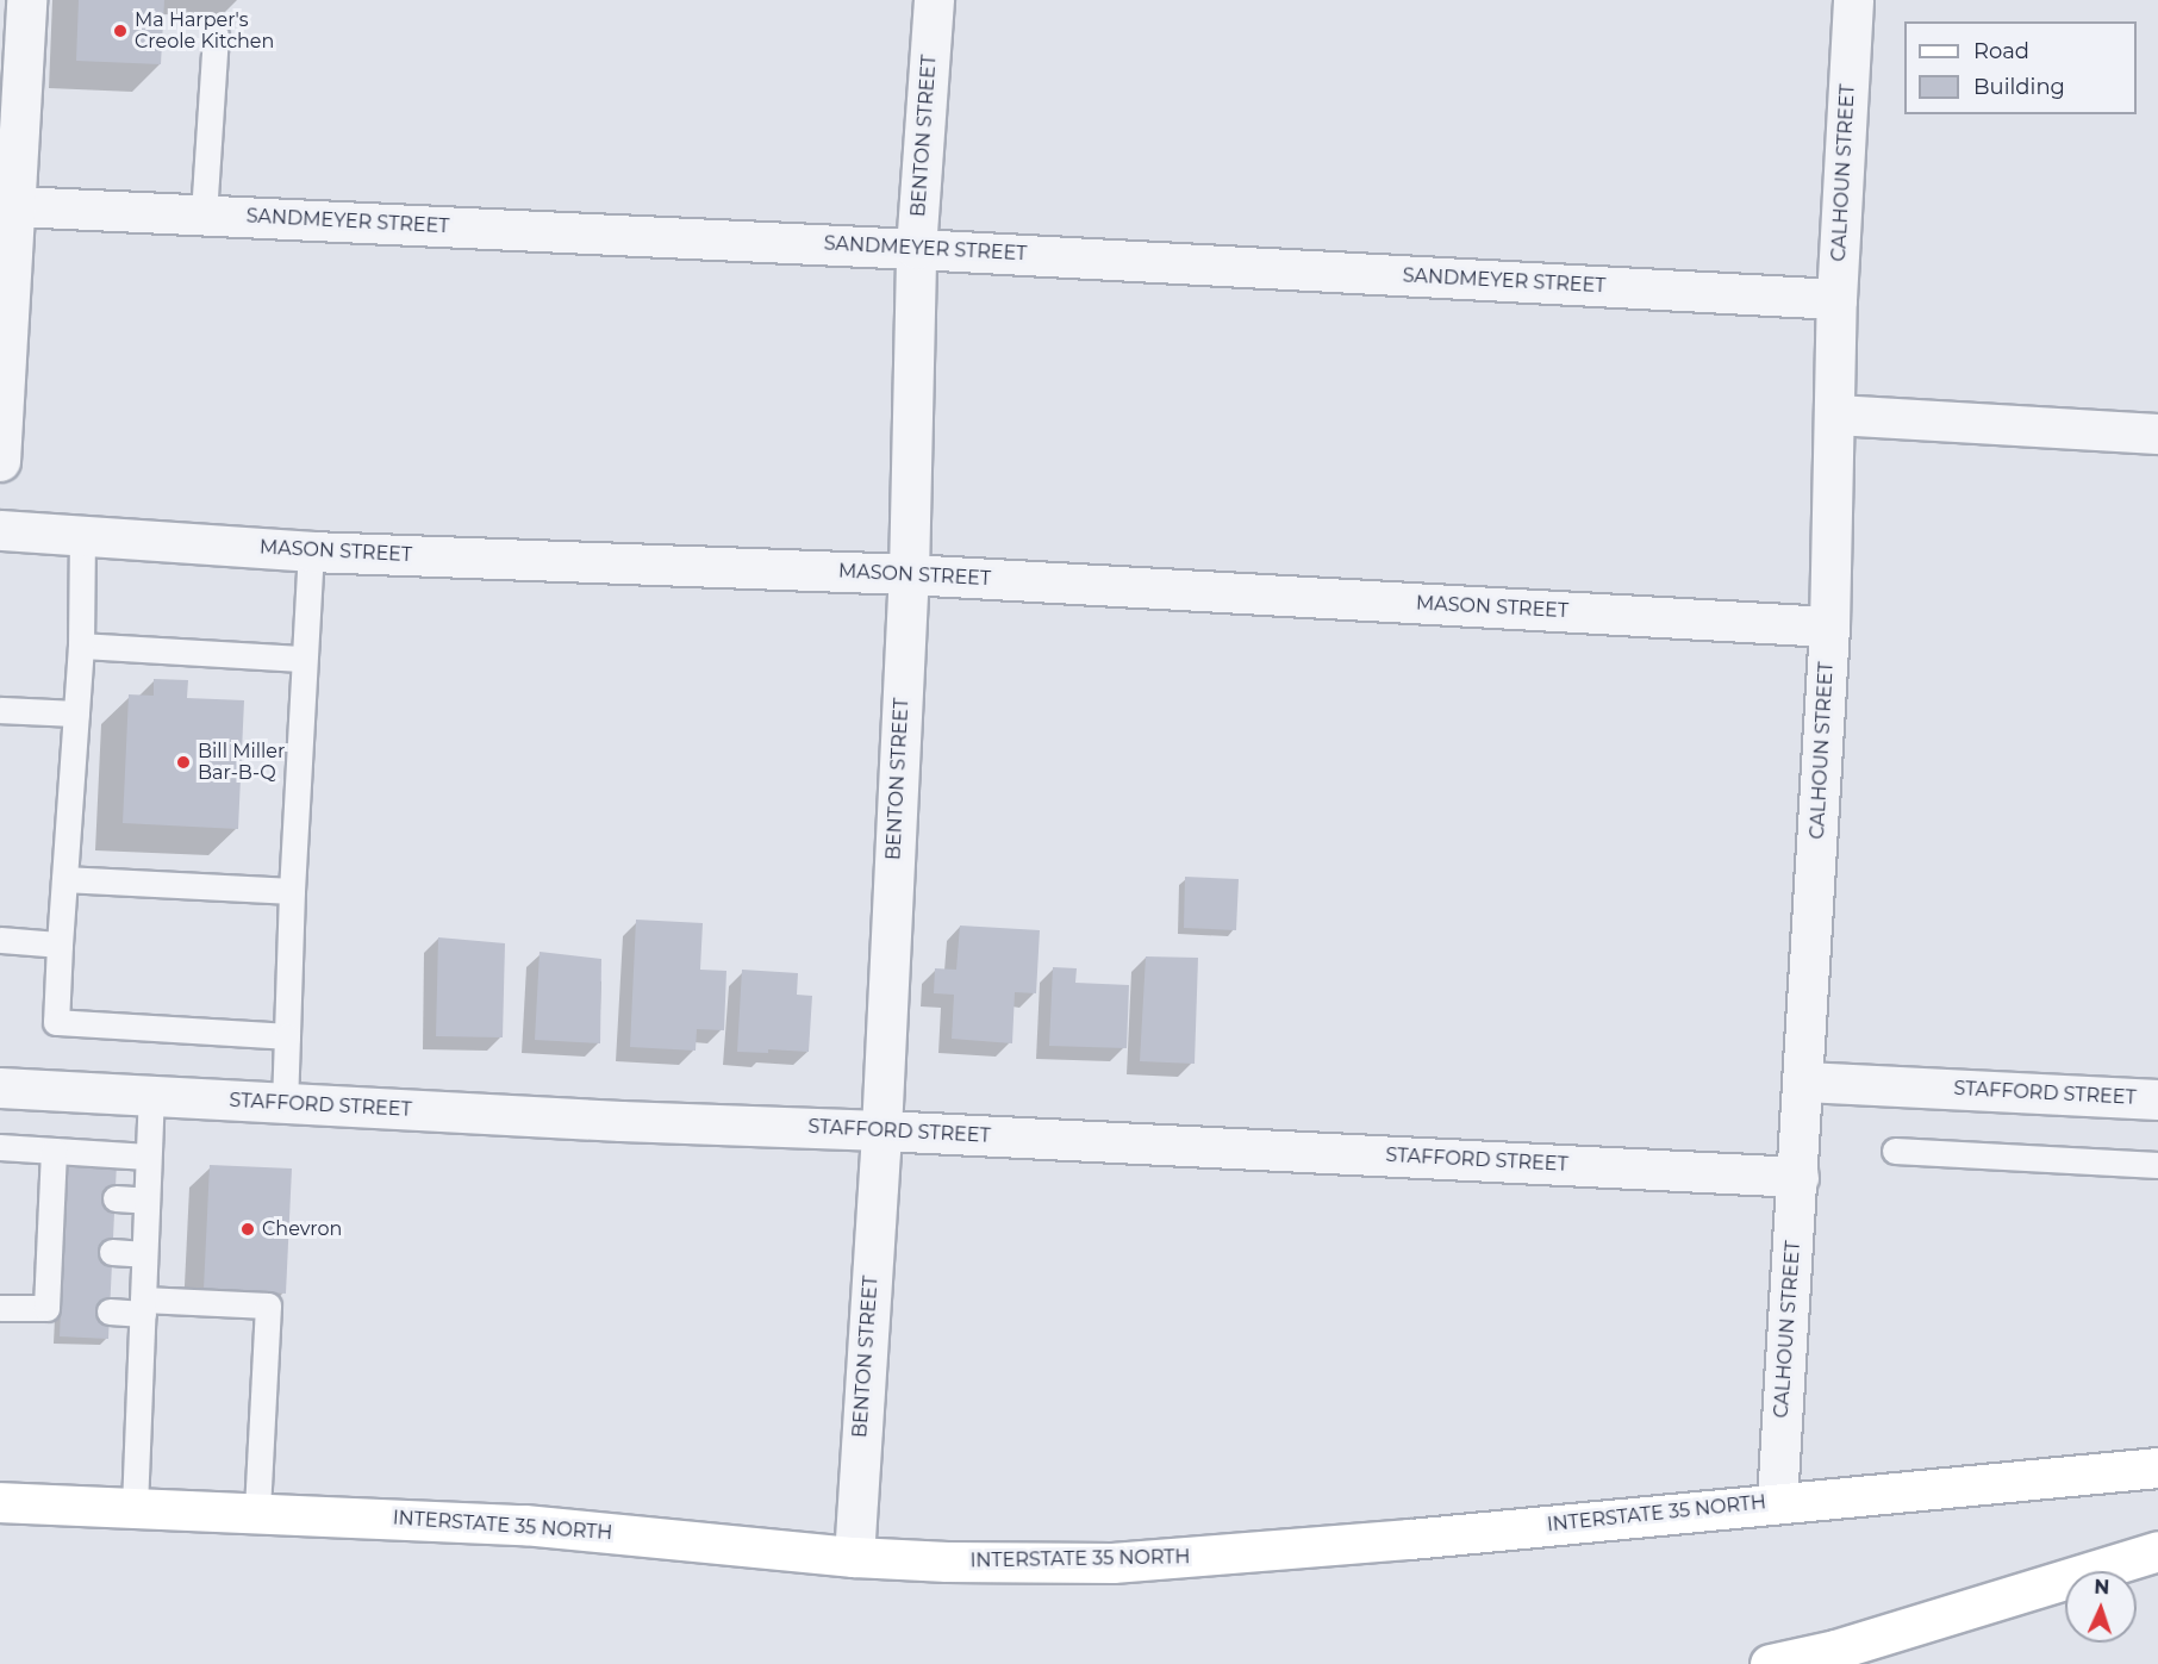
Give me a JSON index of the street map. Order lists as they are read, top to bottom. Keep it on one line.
{"streets":{"main road":["INTERSTATE 35 NORTH"],"street":["BENTON STREET","CALHOUN STREET","SANDMEYER STREET","MASON STREET","STAFFORD STREET"]},"crossings":[["BENTON STREET","SANDMEYER STREET"],["BENTON STREET","MASON STREET"],["BENTON STREET","STAFFORD STREET"],["BENTON STREET","INTERSTATE 35 NORTH"],["CALHOUN STREET","SANDMEYER STREET"],["CALHOUN STREET","MASON STREET"],["CALHOUN STREET","STAFFORD STREET"],["CALHOUN STREET","INTERSTATE 35 NORTH"]],"places":["Ma Harper's Creole Kitchen","Bill Miller Bar-B-Q","Chevron"],"legend":["Road","Building"],"north":"top"}
